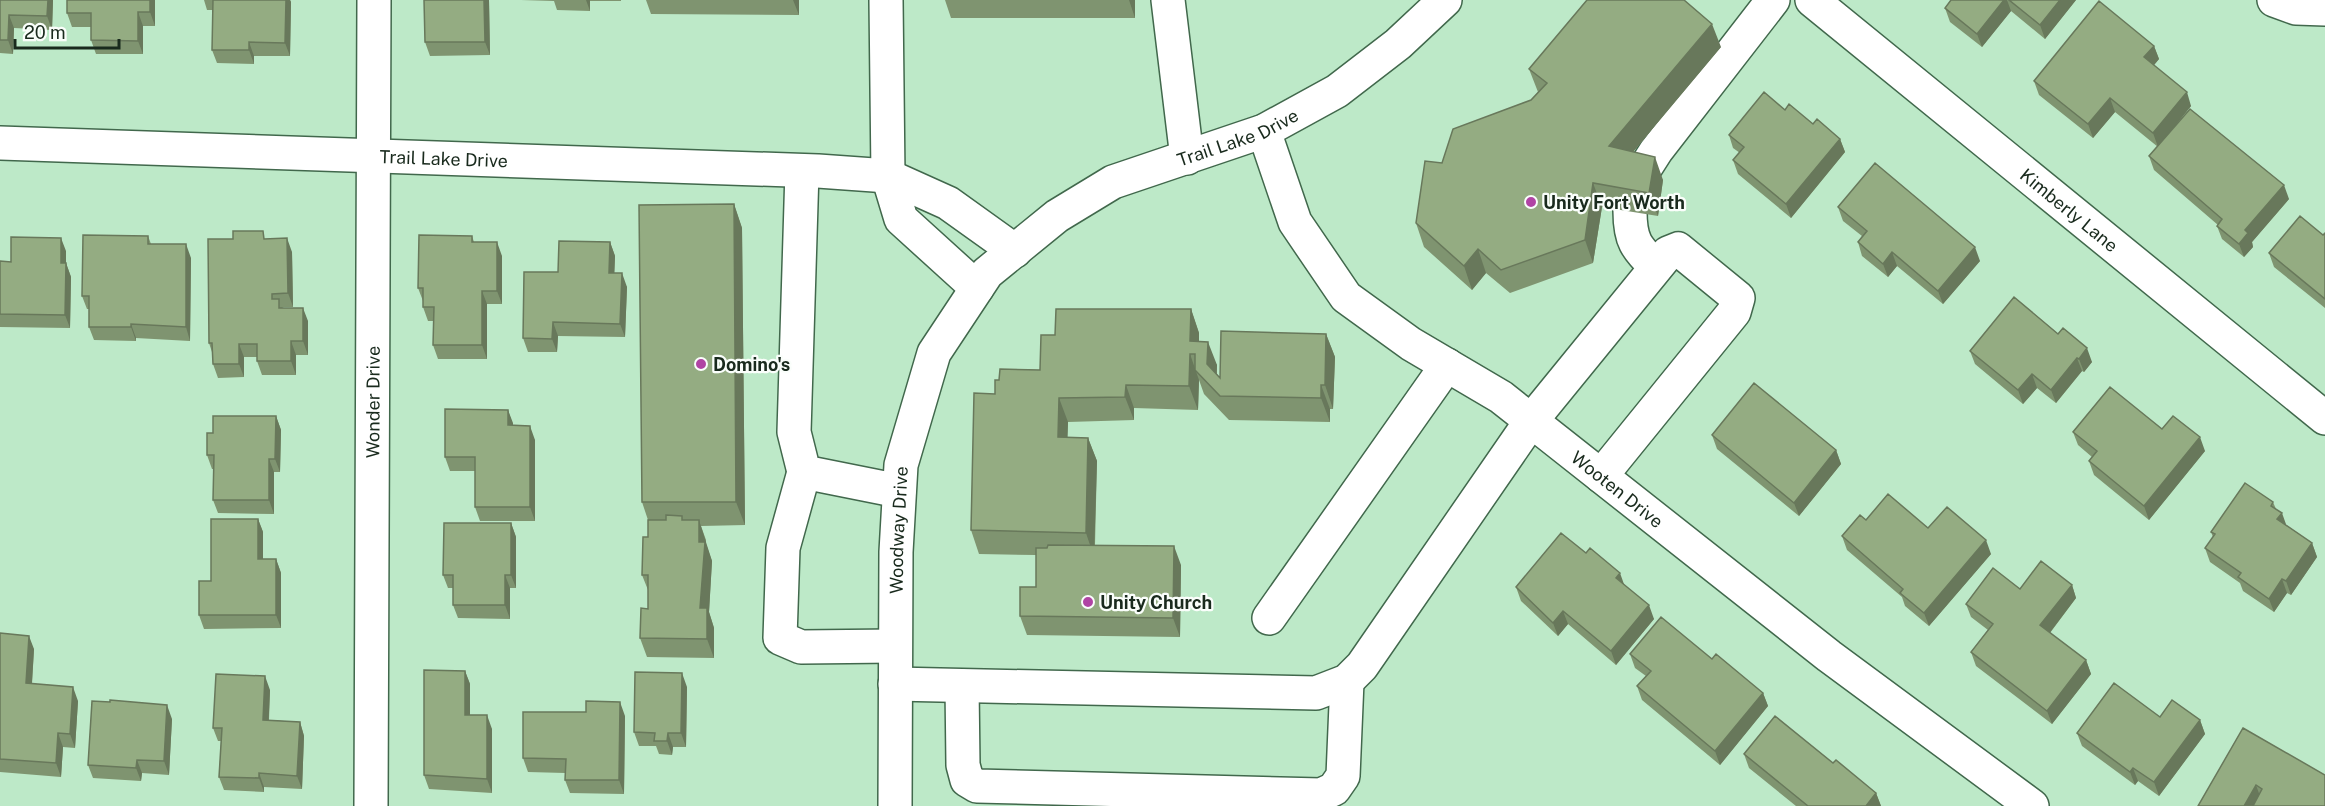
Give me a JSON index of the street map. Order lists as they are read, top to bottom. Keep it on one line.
{"streets":{"street":["Trail Lake Drive","Kimberly Lane","Wonder Drive","Wooten Drive","Woodway Drive"]},"crossings":[["Trail Lake Drive","Wonder Drive"],["Trail Lake Drive","Wooten Drive"],["Trail Lake Drive","Woodway Drive"]],"places":["Unity Fort Worth","Domino's","Unity Church"],"scale_bar":"20 m"}
